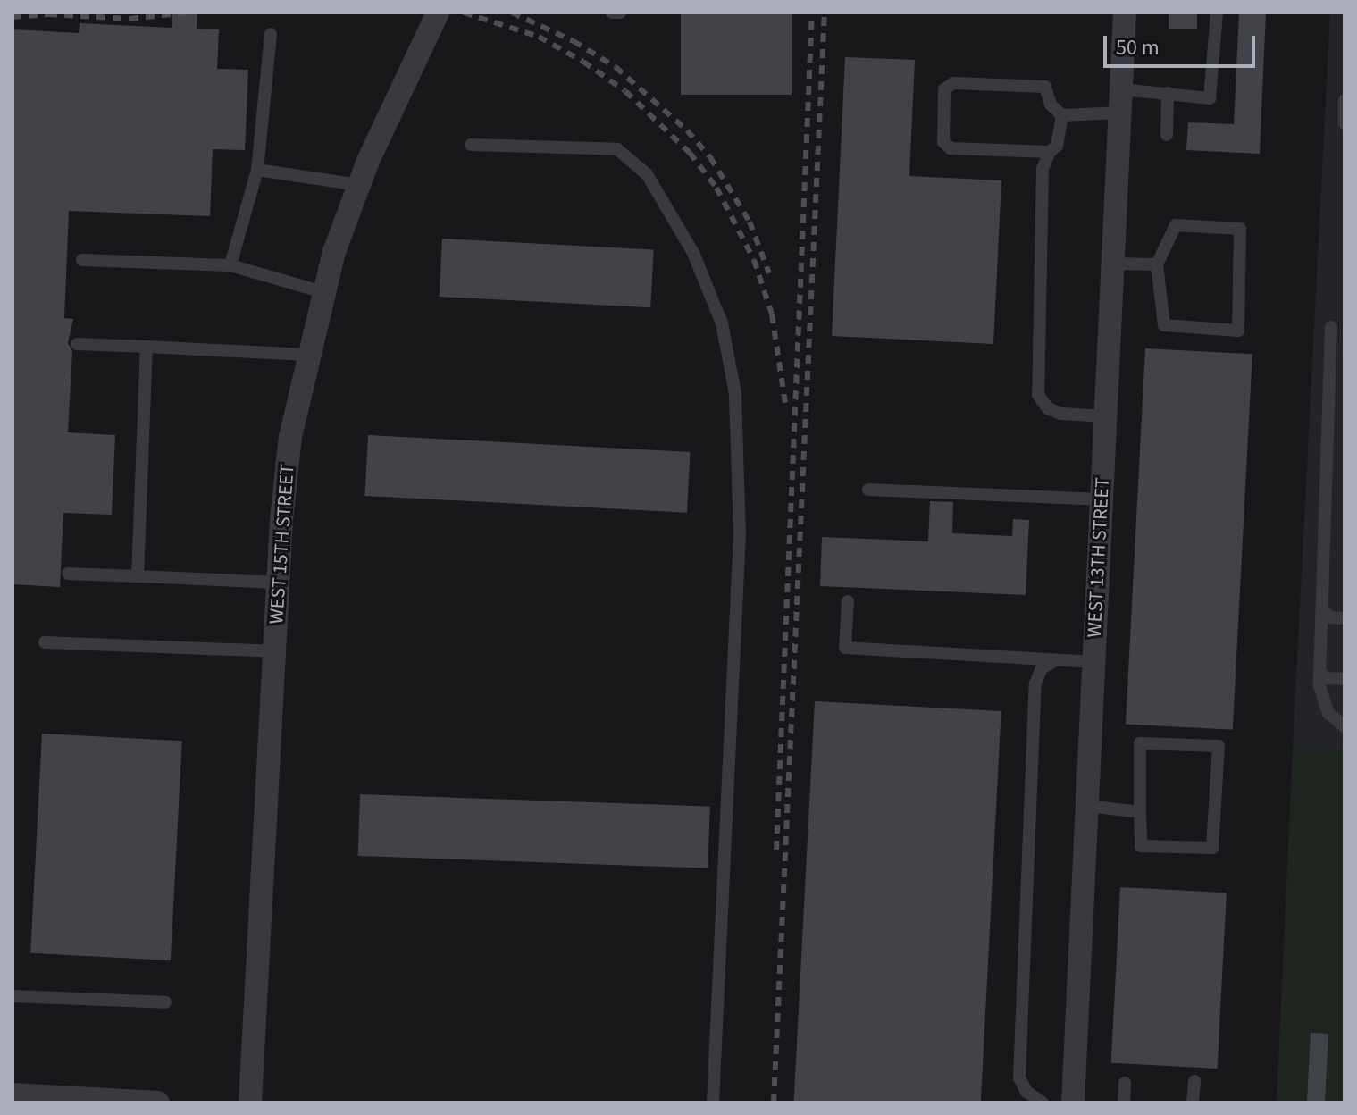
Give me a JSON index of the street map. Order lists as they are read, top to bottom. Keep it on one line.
{"streets":{"street":["WEST 15TH STREET","WEST 13TH STREET"]},"scale_bar":"50 m"}
